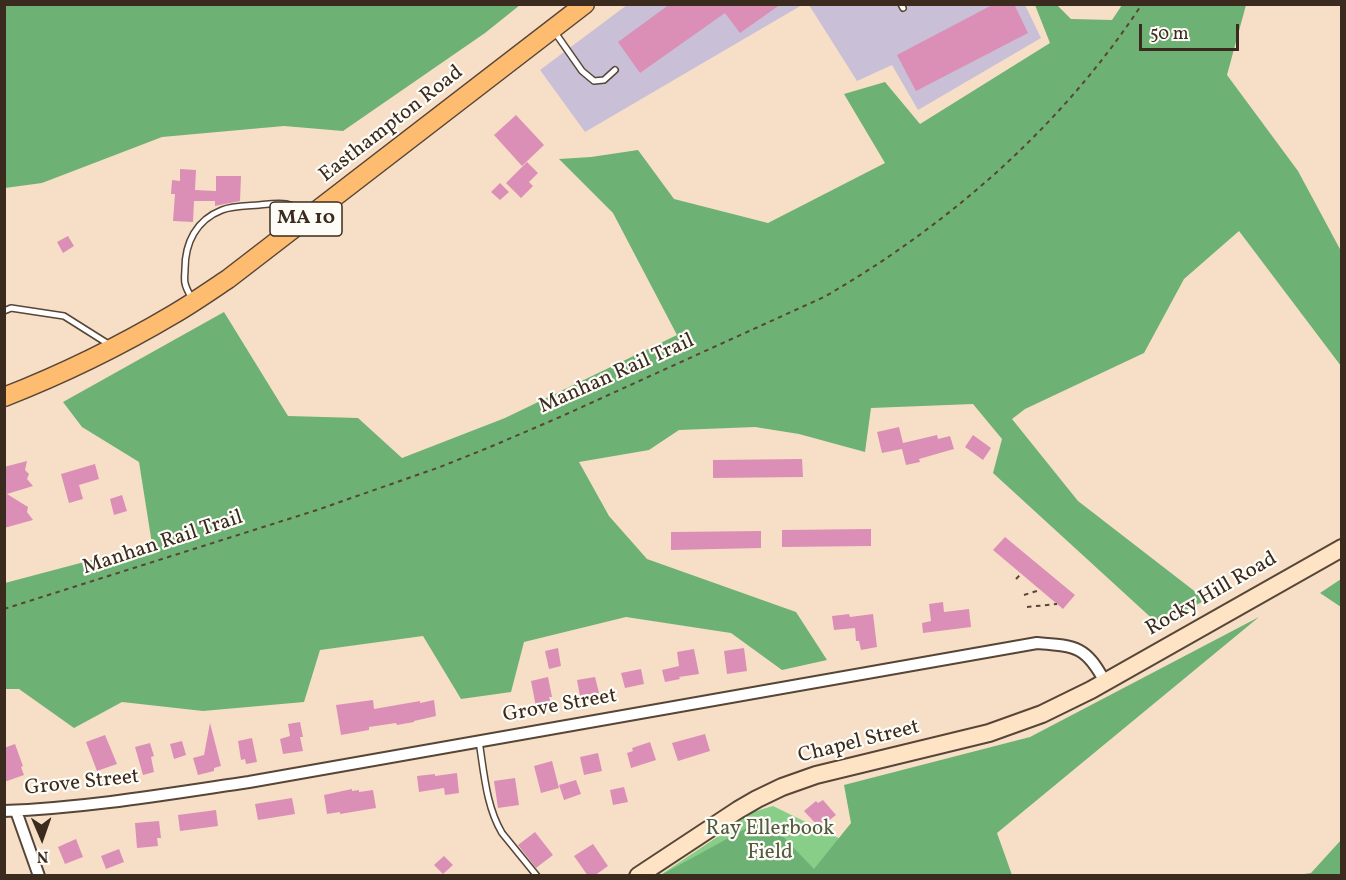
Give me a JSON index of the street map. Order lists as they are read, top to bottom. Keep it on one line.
{"streets":{"main road":["Easthampton Road","MA 10","Rocky Hill Road","Chapel Street"],"street":["Grove Street"],"path":["Manhan Rail Trail"]},"crossings":[["Rocky Hill Road","Grove Street"],["Rocky Hill Road","Chapel Street"],["Grove Street","Chapel Street"]],"parks":["Ray Ellerbook Field"],"scale_bar":"50 m","north":"bottom"}
